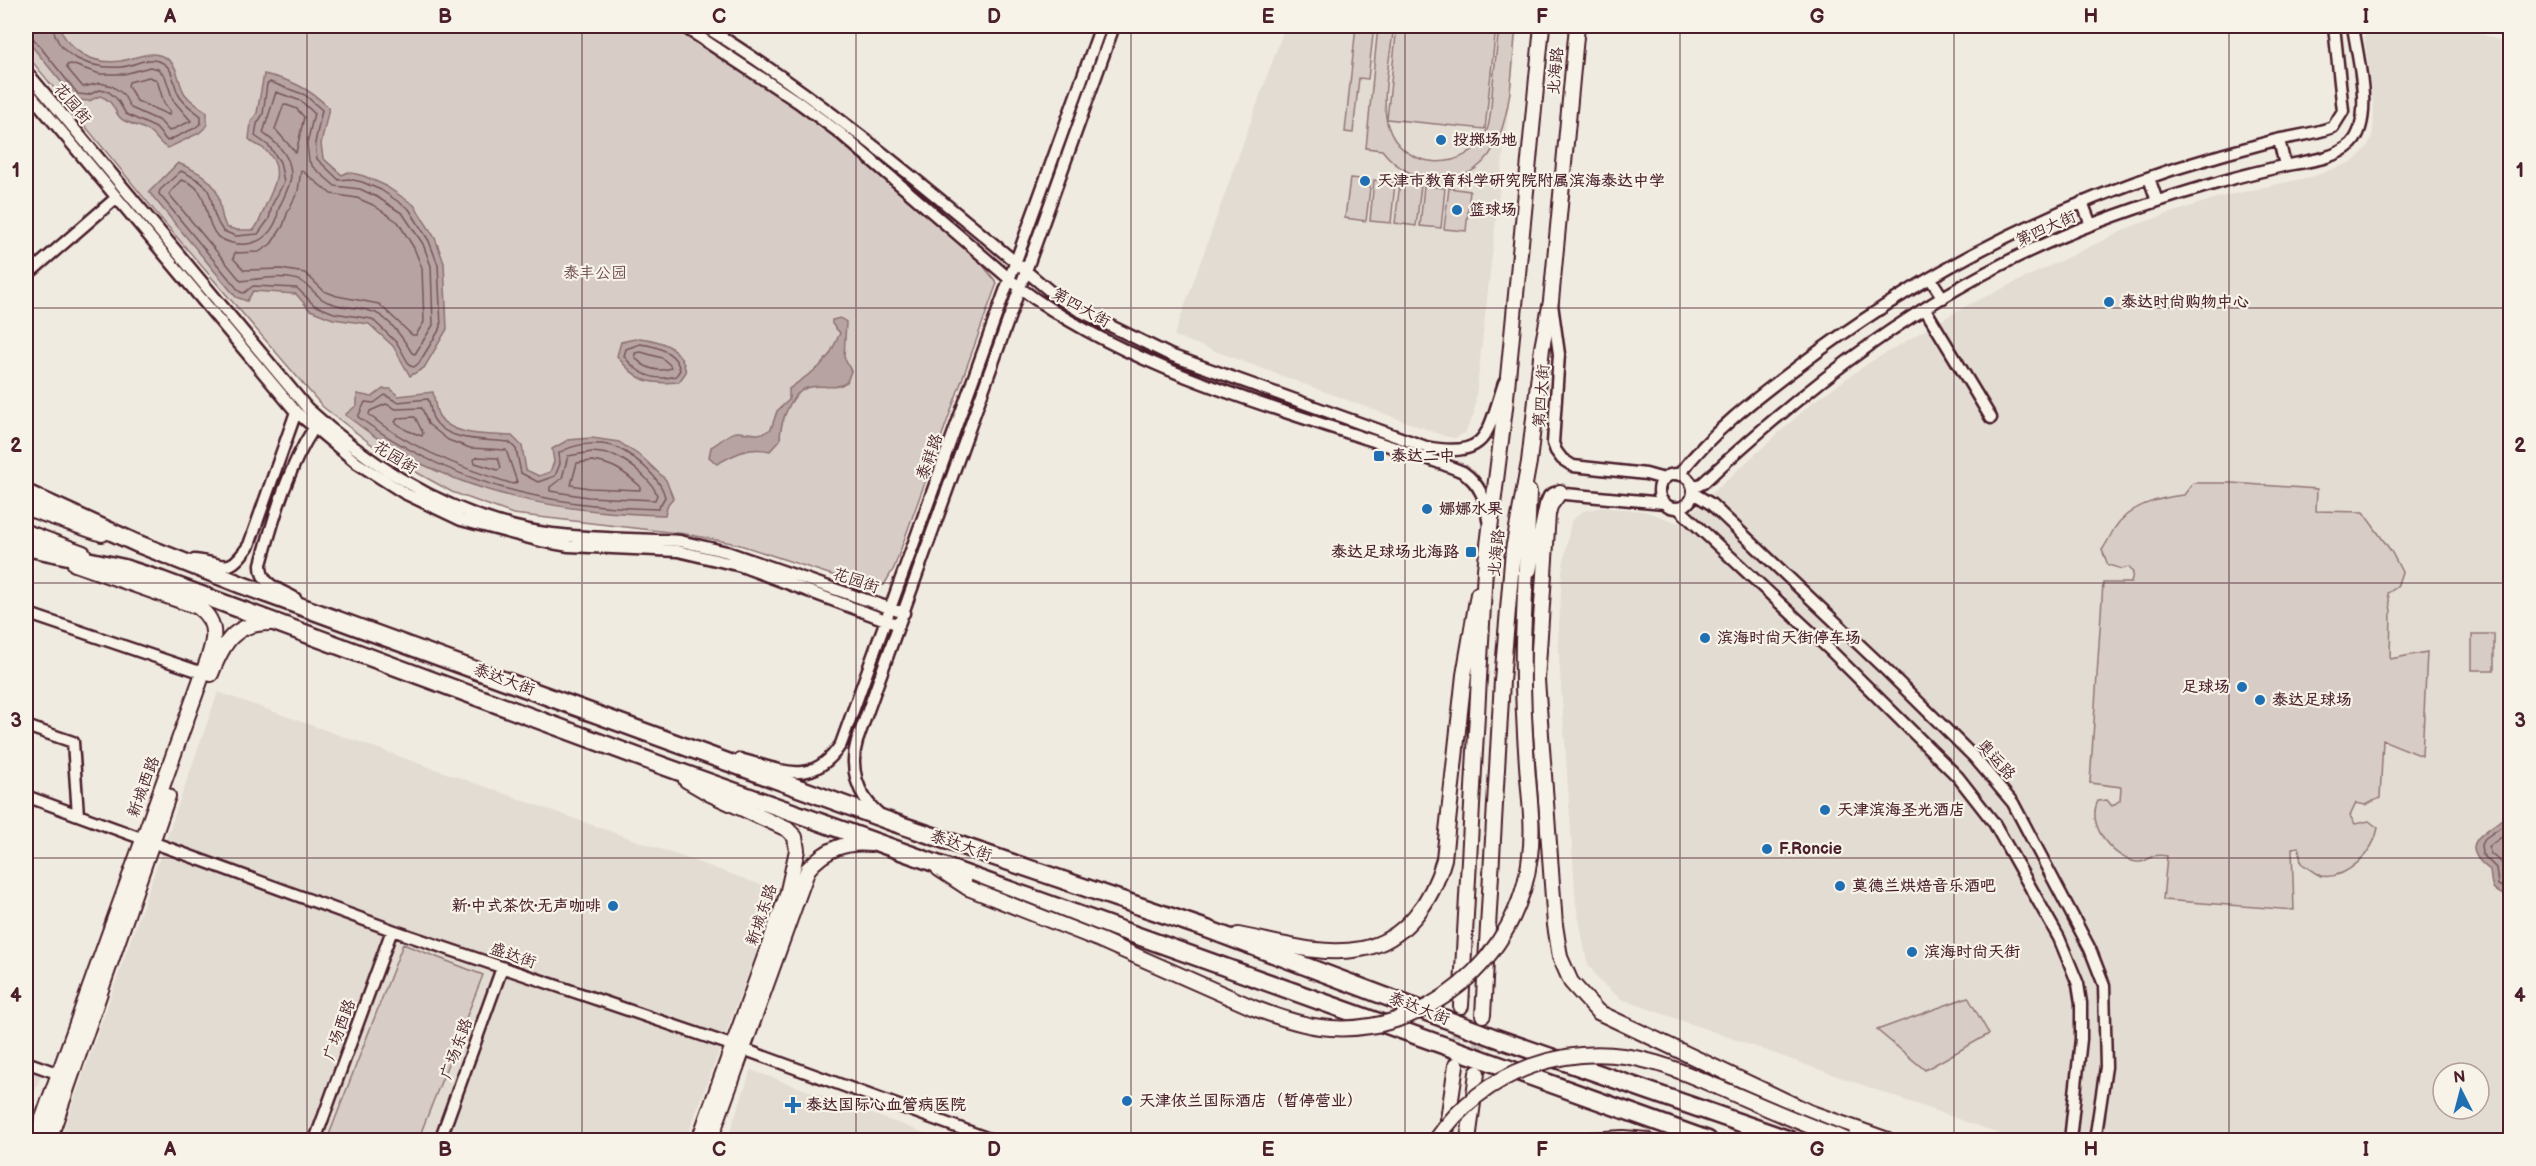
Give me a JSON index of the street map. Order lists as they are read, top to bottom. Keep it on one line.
{"streets":{"highway":["泰达大街"],"main road":["北海路","新城西路","新城东路"],"street":["花园街","第四大街","泰祥路","奥运路","盛达街","广场西路","广场东路"]},"crossings":[["北海路","第四大街"],["花园街","泰祥路"],["第四大街","泰祥路"],["第四大街","奥运路"],["泰祥路","泰达大街"],["泰达大街","新城西路"],["泰达大街","新城东路"],["新城西路","盛达街"],["新城东路","盛达街"],["盛达街","广场西路"],["盛达街","广场东路"]],"parks":["泰丰公园"],"places":{"other":["投掷场地","天津市教育科学研究院附属滨海泰达中学","篮球场","泰达时尚购物中心","娜娜水果","滨海时尚天街停车场","足球场","泰达足球场","天津滨海圣光酒店","F.Roncie","莫德兰烘焙音乐酒吧","新·中式茶饮·无声咖啡","滨海时尚天街","天津依兰国际酒店（暂停营业）"],"transit":["泰达二中","泰达足球场北海路"],"health":["泰达国际心血管病医院"]},"north":"top","grid":{"columns":["A","B","C","D","E","F","G","H","I"],"rows":["1","2","3","4"]}}
